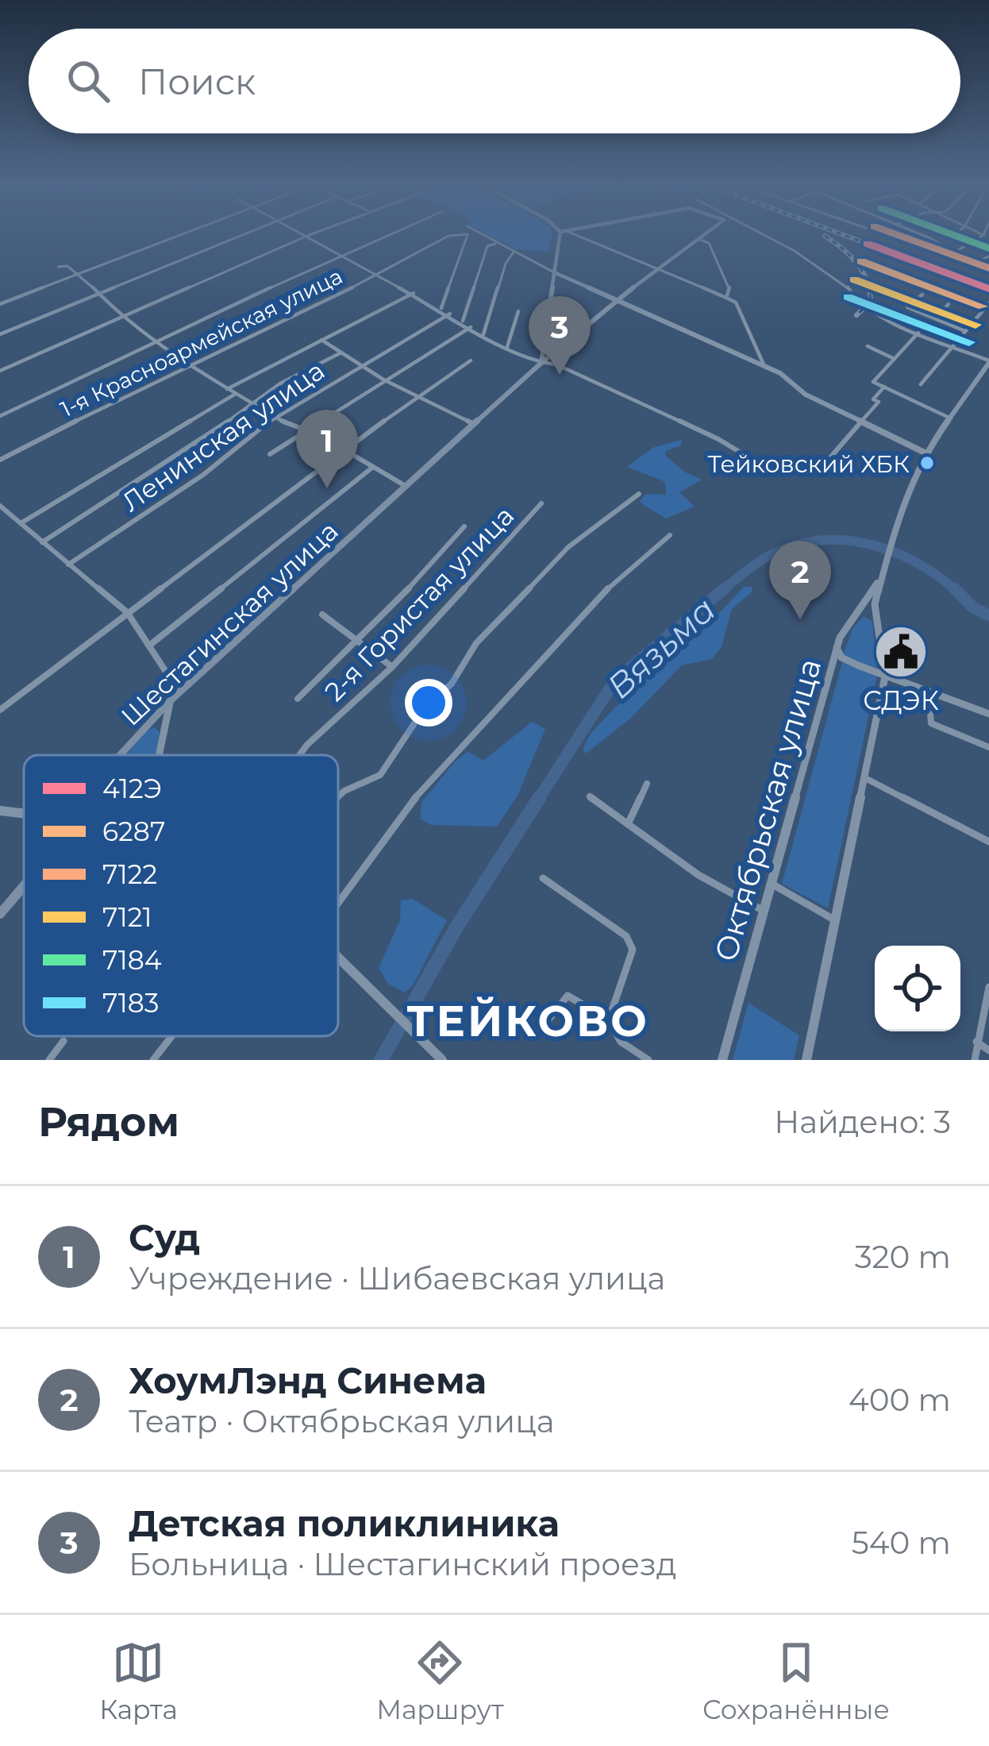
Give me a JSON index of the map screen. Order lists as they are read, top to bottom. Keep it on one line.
{"streets":{"main road":["Шестагинская улица"],"street":["1-я Красноармейская улица","Ленинская улица","2-я Гористая улица","Октябрьская улица"]},"districts":["ТЕЙКОВО"],"water":["Вязьма"],"places":{"other":["Тейковский ХБК"],"public building":["СДЭК"]},"lines":["transit line 7122","transit line 7184","transit line 412Э","transit line 6287","transit line 7121","transit line 7183"],"legend":["412Э","6287","7122","7121","7184","7183"],"page":{"search":"Поиск","pins":["3","1","2"],"heading":["Рядом","Найдено: 3"],"list":[{"mark":"1","name":"Суд","note":"Учреждение · Шибаевская улица","value":"320 m"},{"mark":"2","name":"ХоумЛэнд Синема","note":"Театр · Октябрьская улица","value":"400 m"},{"mark":"3","name":"Детская поликлиника","note":"Больница · Шестагинский проезд","value":"540 m"}],"nav":["Карта","Маршрут","Сохранённые"]}}
